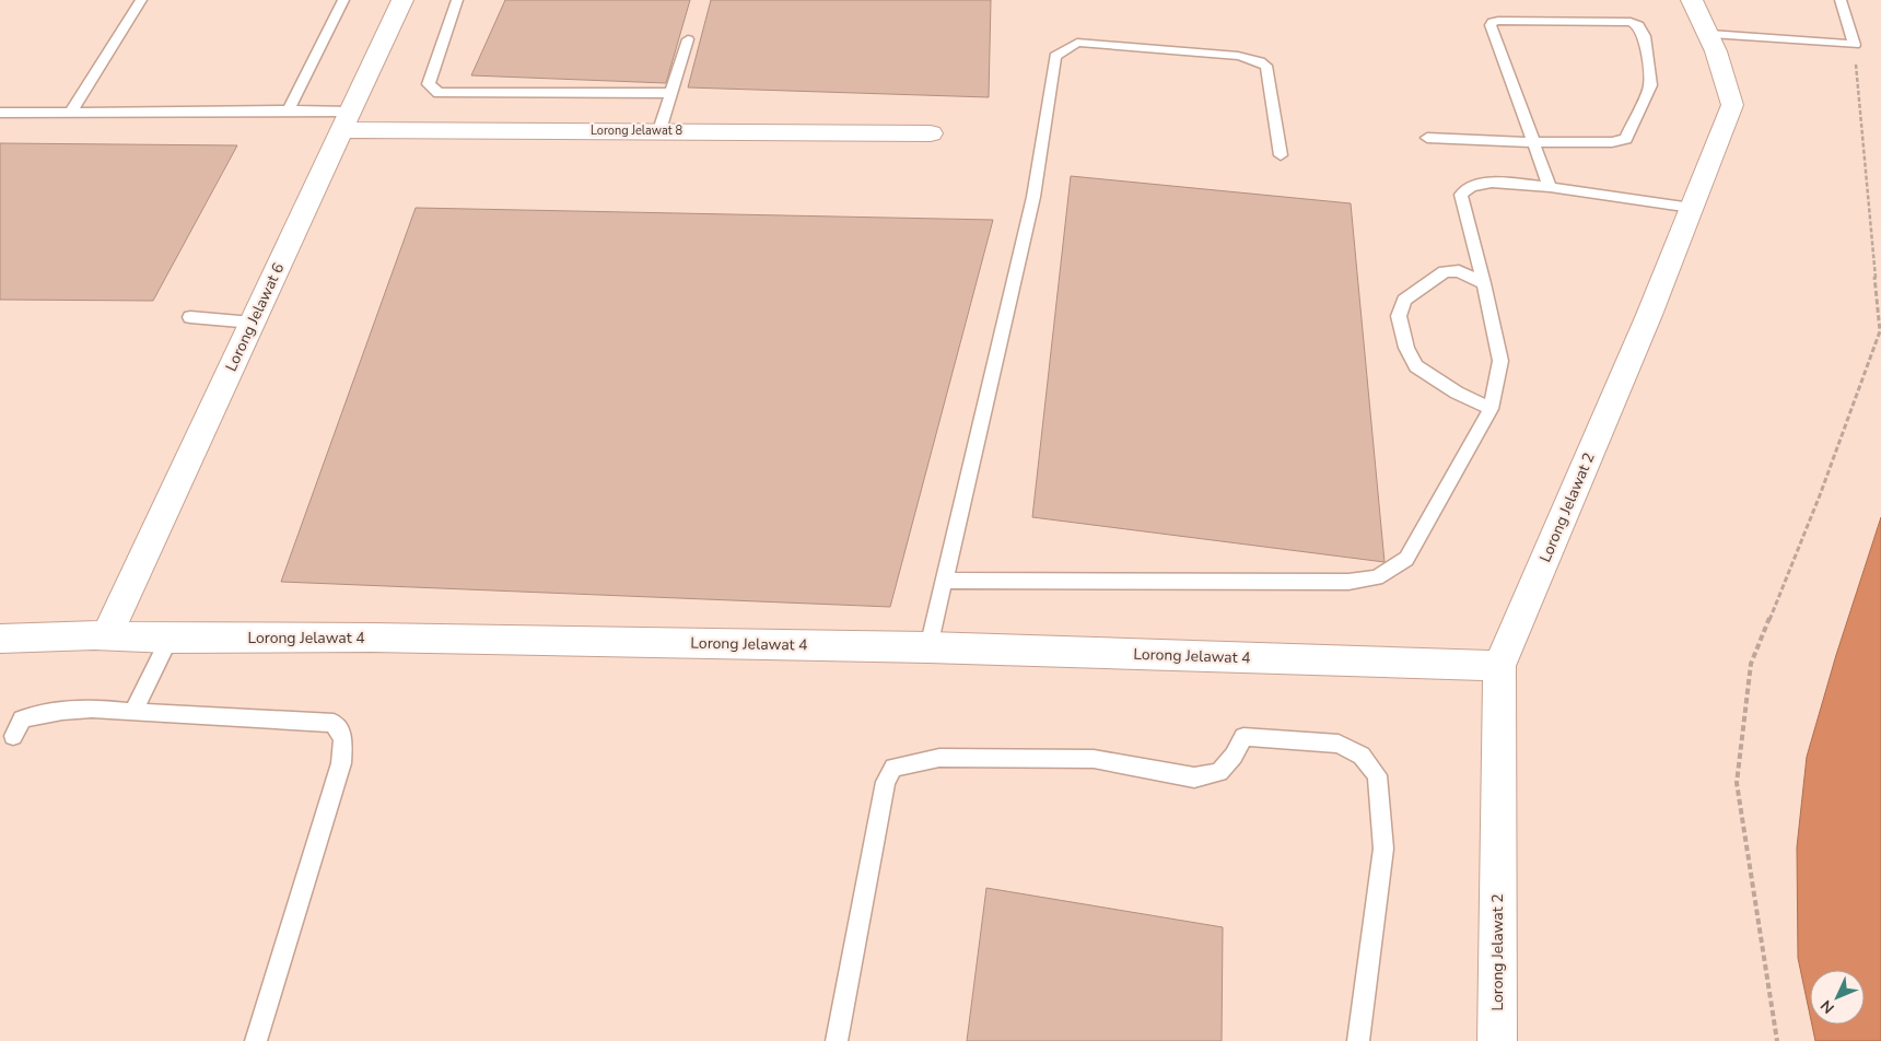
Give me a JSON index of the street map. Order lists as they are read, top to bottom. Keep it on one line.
{"streets":{"street":["Lorong Jelawat 8","Lorong Jelawat 6","Lorong Jelawat 2","Lorong Jelawat 4"]},"crossings":[["Lorong Jelawat 8","Lorong Jelawat 6"],["Lorong Jelawat 6","Lorong Jelawat 4"],["Lorong Jelawat 2","Lorong Jelawat 4"]],"north":"bottom left"}
